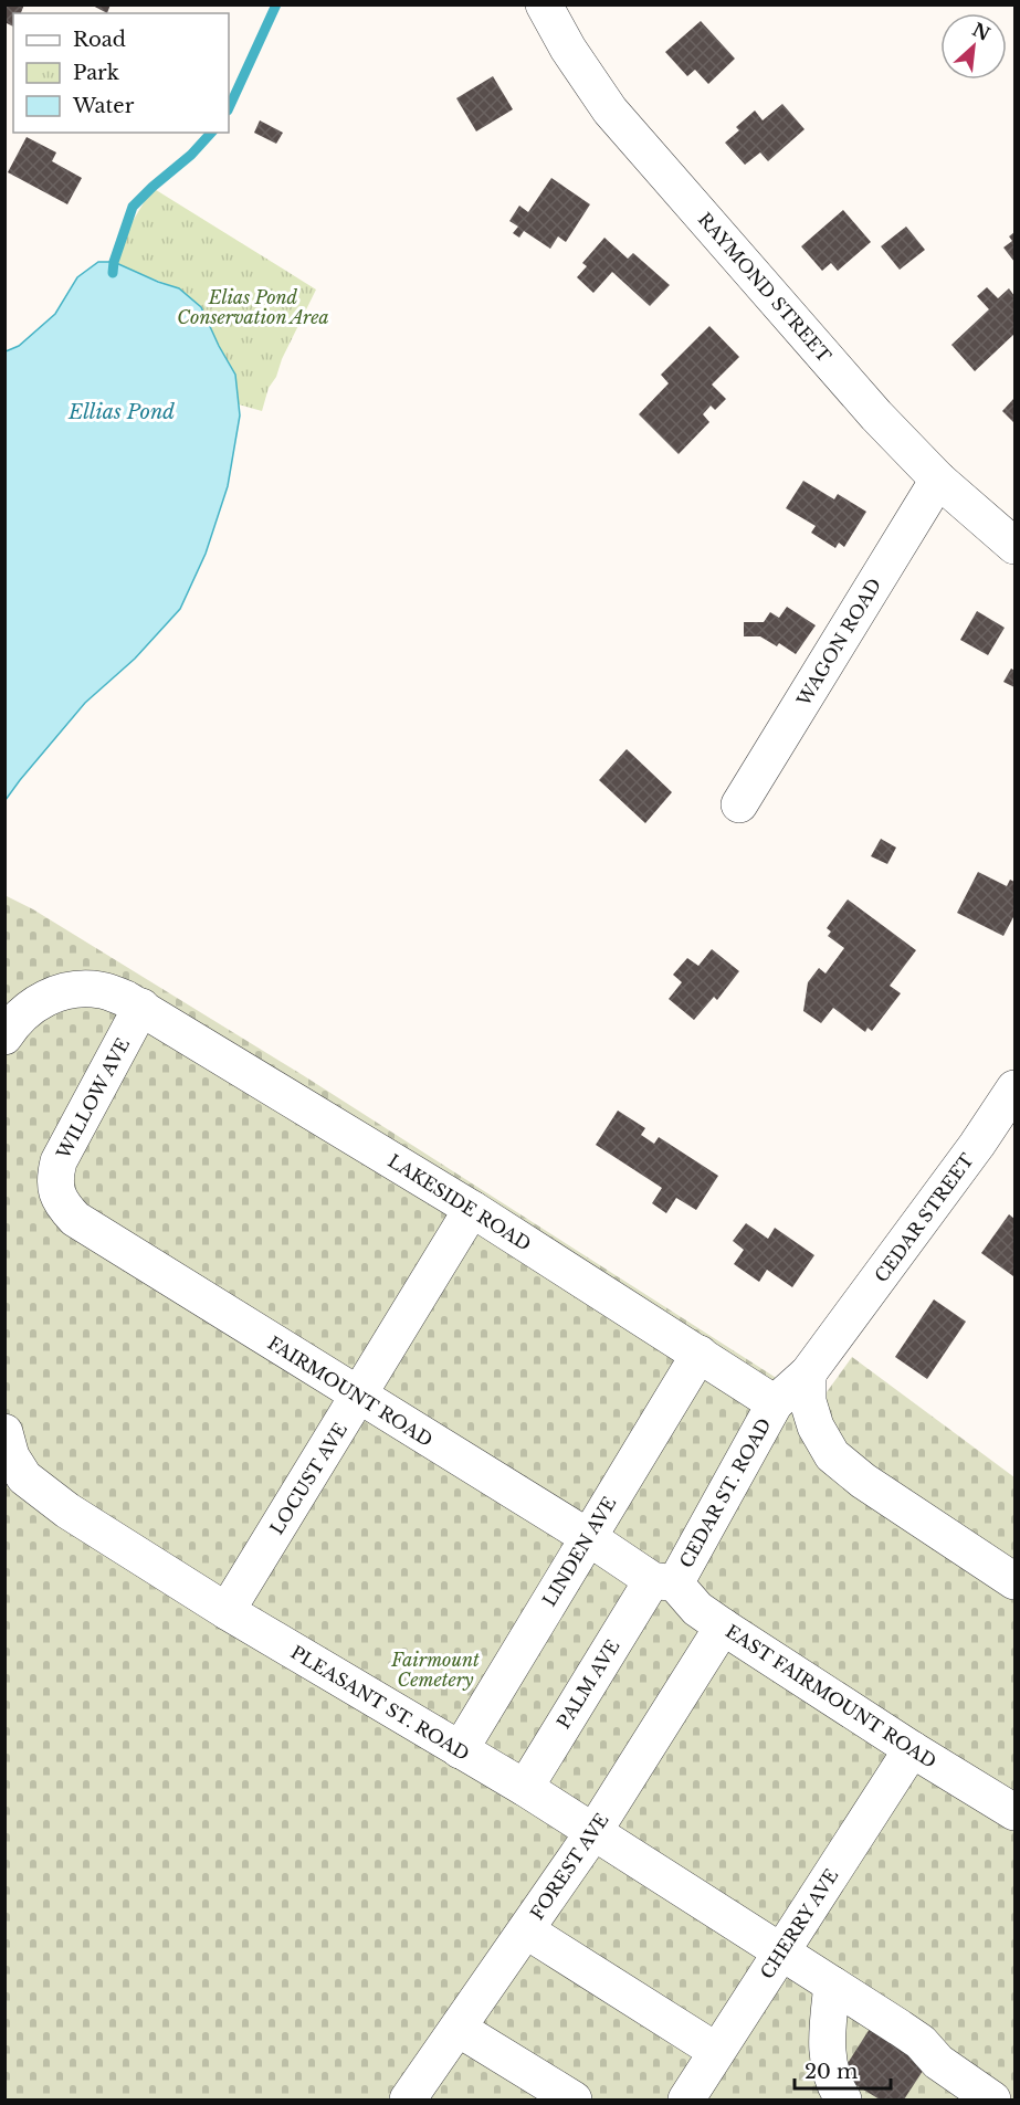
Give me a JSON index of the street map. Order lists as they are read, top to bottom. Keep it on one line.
{"streets":{"street":["RAYMOND STREET","WAGON ROAD","WILLOW AVE","LAKESIDE ROAD","CEDAR STREET","FAIRMOUNT ROAD","LOCUST AVE","CEDAR ST. ROAD","LINDEN AVE","PALM AVE","EAST FAIRMOUNT ROAD","PLEASANT ST. ROAD","FOREST AVE","CHERRY AVE"]},"crossings":[["RAYMOND STREET","WAGON ROAD"],["WILLOW AVE","LAKESIDE ROAD"],["WILLOW AVE","FAIRMOUNT ROAD"],["LAKESIDE ROAD","LOCUST AVE"],["LAKESIDE ROAD","CEDAR ST. ROAD"],["LAKESIDE ROAD","LINDEN AVE"],["CEDAR STREET","CEDAR ST. ROAD"],["FAIRMOUNT ROAD","LOCUST AVE"],["FAIRMOUNT ROAD","CEDAR ST. ROAD"],["FAIRMOUNT ROAD","LINDEN AVE"],["FAIRMOUNT ROAD","PALM AVE"],["FAIRMOUNT ROAD","EAST FAIRMOUNT ROAD"],["LOCUST AVE","PLEASANT ST. ROAD"],["CEDAR ST. ROAD","PALM AVE"],["CEDAR ST. ROAD","EAST FAIRMOUNT ROAD"],["LINDEN AVE","PLEASANT ST. ROAD"],["PALM AVE","EAST FAIRMOUNT ROAD"],["PALM AVE","PLEASANT ST. ROAD"],["EAST FAIRMOUNT ROAD","FOREST AVE"],["EAST FAIRMOUNT ROAD","CHERRY AVE"],["PLEASANT ST. ROAD","FOREST AVE"],["PLEASANT ST. ROAD","CHERRY AVE"]],"water":["Ellias Pond"],"parks":["Elias Pond Conservation Area","Fairmount Cemetery"],"legend":["Road","Park","Water"],"scale_bar":"20 m","north":"top right"}
